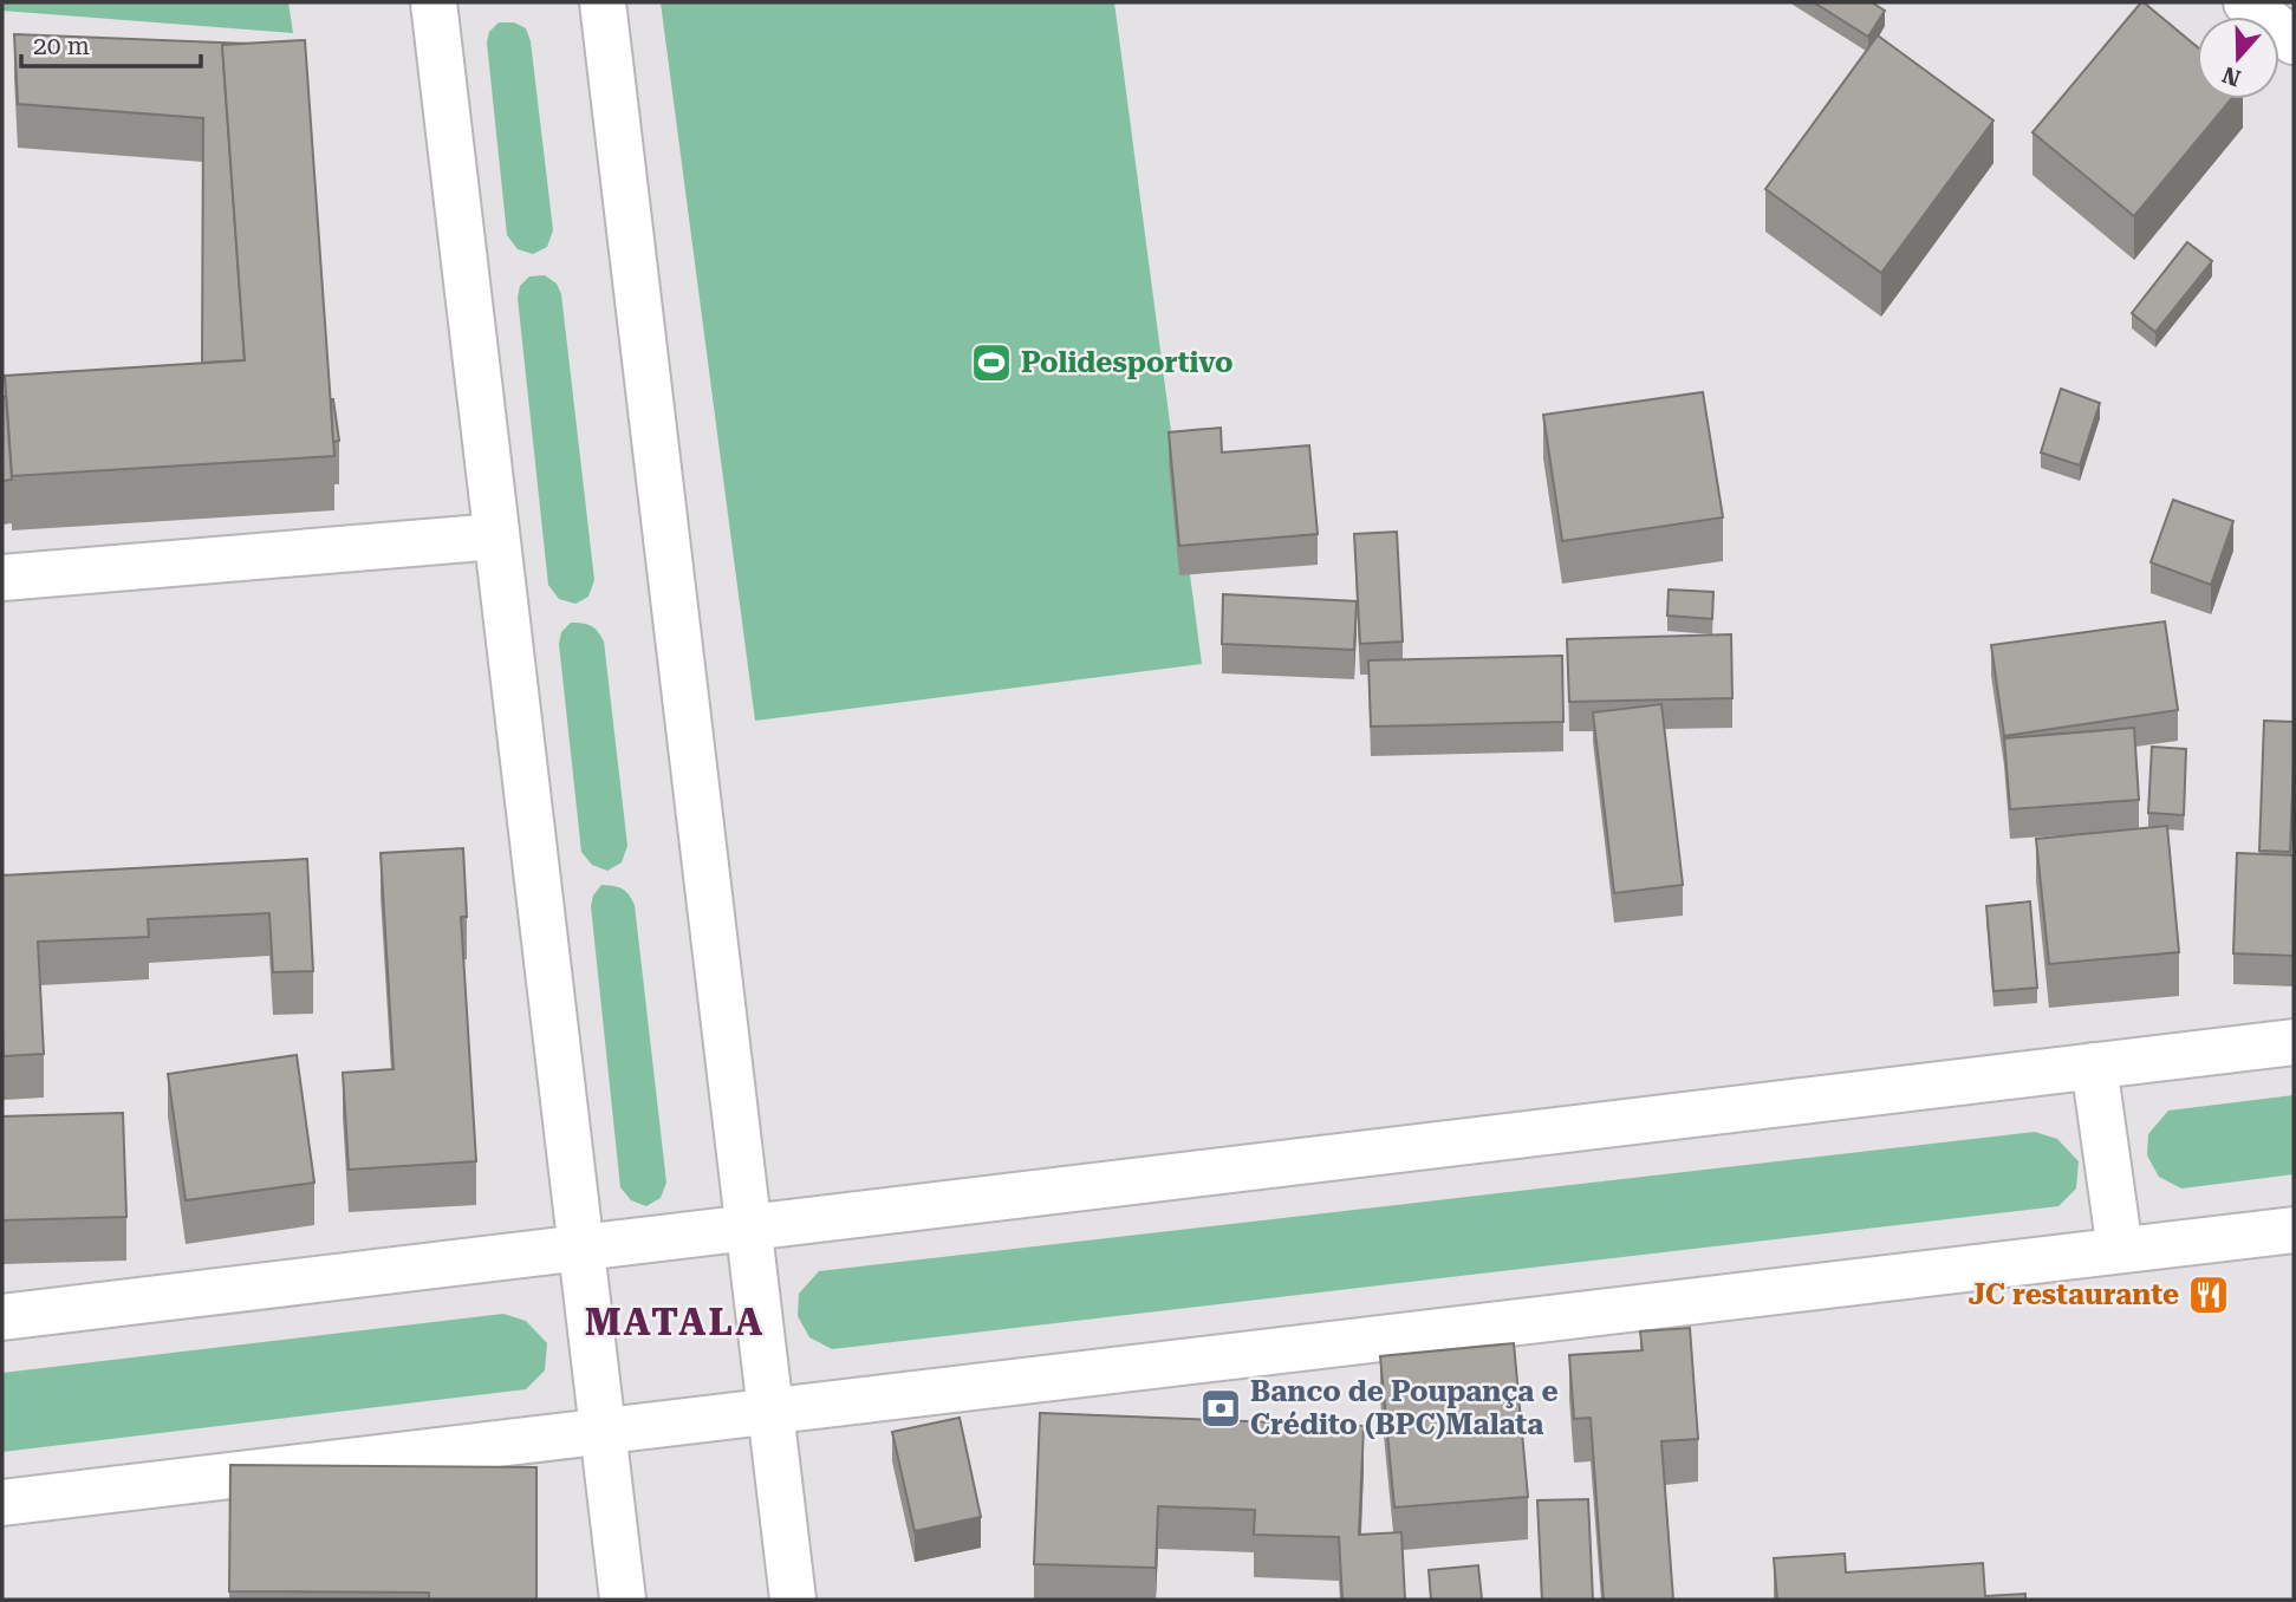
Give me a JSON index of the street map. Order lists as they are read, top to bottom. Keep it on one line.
{"districts":["MATALA"],"places":{"sports":["Polidesportivo"],"restaurant":["JC restaurante"],"bank":["Banco de Poupança e Crédito (BPC)Malata"]},"scale_bar":"20 m","north":"bottom"}
